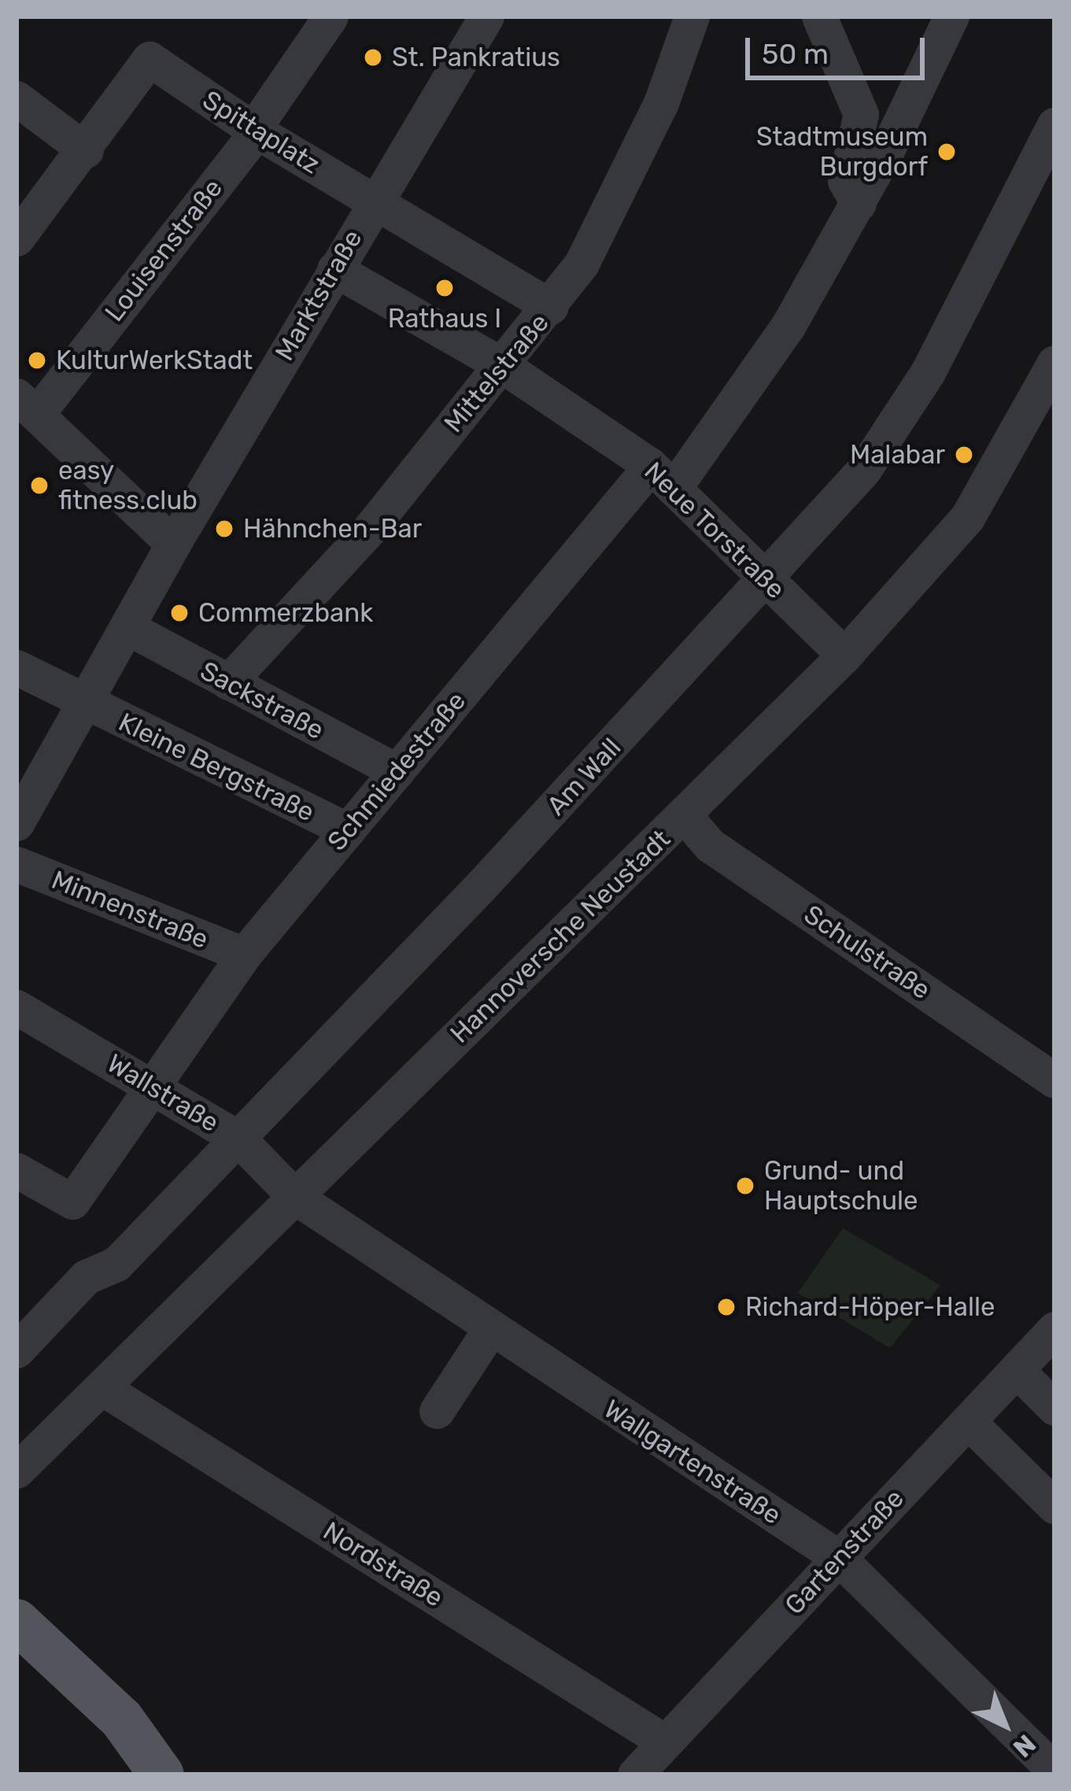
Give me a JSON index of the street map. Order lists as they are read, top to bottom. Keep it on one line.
{"streets":{"street":["Spittaplatz","Louisenstraße","Marktstraße","Mittelstraße","Neue Torstraße","Sackstraße","Kleine Bergstraße","Schmiedestraße","Am Wall","Minnenstraße","Hannoversche Neustadt","Schulstraße","Wallstraße","Wallgartenstraße","Gartenstraße","Nordstraße"]},"crossings":[["Spittaplatz","Louisenstraße"],["Spittaplatz","Marktstraße"],["Spittaplatz","Mittelstraße"],["Marktstraße","Neue Torstraße"],["Marktstraße","Sackstraße"],["Marktstraße","Kleine Bergstraße"],["Mittelstraße","Neue Torstraße"],["Mittelstraße","Sackstraße"],["Neue Torstraße","Schmiedestraße"],["Neue Torstraße","Am Wall"],["Neue Torstraße","Hannoversche Neustadt"],["Sackstraße","Schmiedestraße"],["Kleine Bergstraße","Schmiedestraße"],["Schmiedestraße","Minnenstraße"],["Schmiedestraße","Wallstraße"],["Am Wall","Wallstraße"],["Hannoversche Neustadt","Schulstraße"],["Hannoversche Neustadt","Wallstraße"],["Hannoversche Neustadt","Wallgartenstraße"],["Hannoversche Neustadt","Nordstraße"],["Wallstraße","Wallgartenstraße"],["Wallgartenstraße","Gartenstraße"],["Gartenstraße","Nordstraße"]],"places":["St. Pankratius","Stadtmuseum Burgdorf","Rathaus I","KulturWerkStadt","Malabar","easy fitness.club","Hähnchen-Bar","Commerzbank","Grund- und Hauptschule","Richard-Höper-Halle"],"scale_bar":"50 m","north":"bottom right"}
